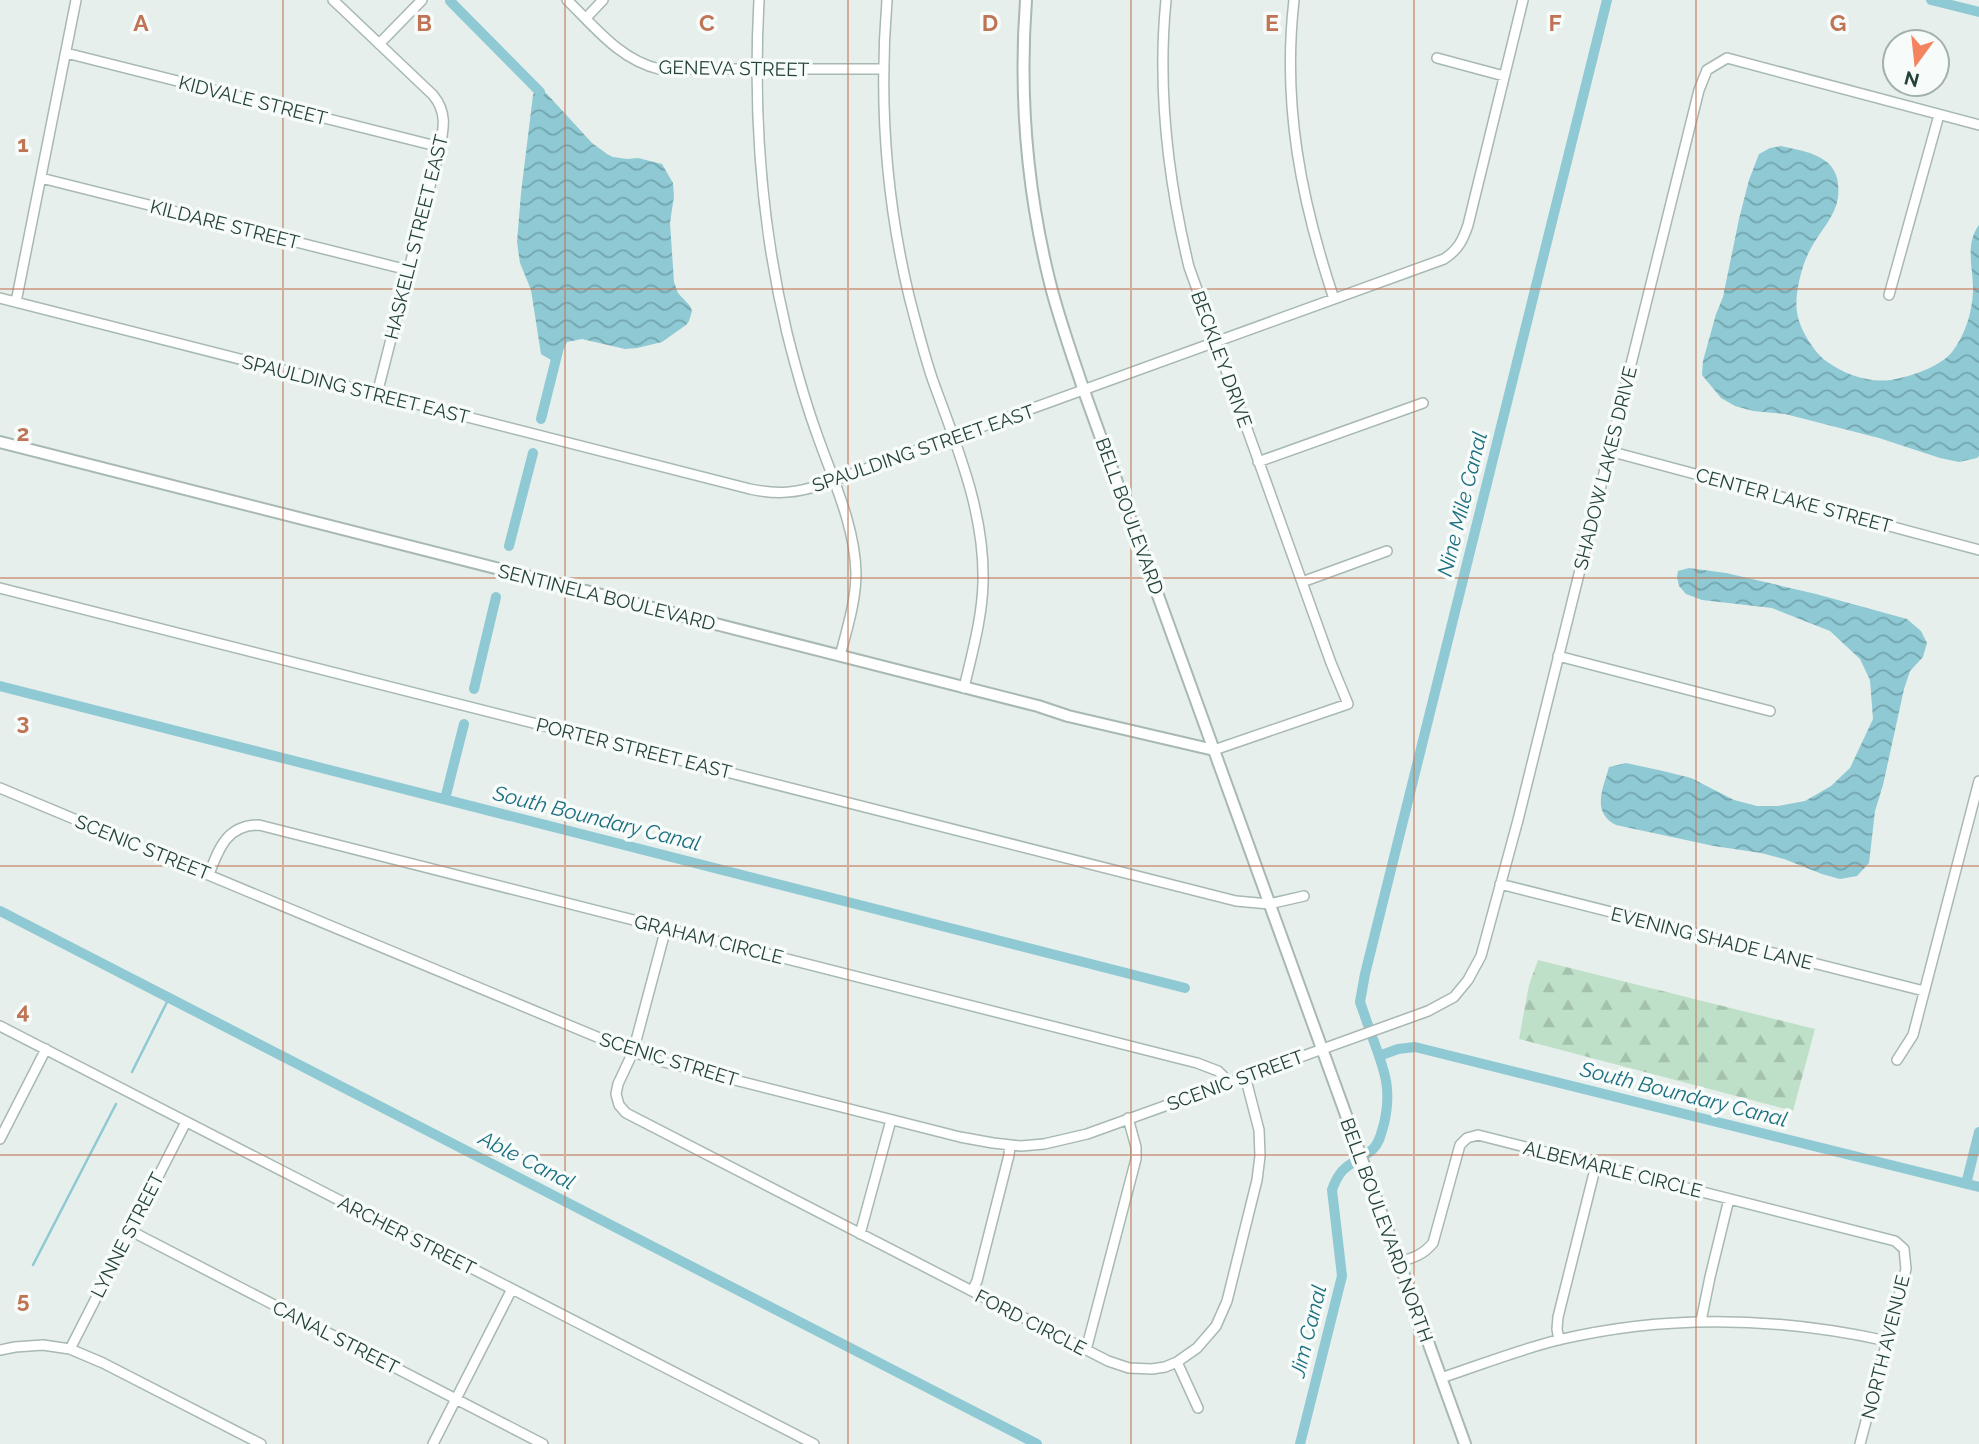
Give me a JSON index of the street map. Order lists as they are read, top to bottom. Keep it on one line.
{"streets":{"street":["GENEVA STREET","KIDVALE STREET","KILDARE STREET","HASKELL STREET EAST","BECKLEY DRIVE","SPAULDING STREET EAST","SHADOW LAKES DRIVE","CENTER LAKE STREET","BELL BOULEVARD","SENTINELA BOULEVARD","PORTER STREET EAST","SCENIC STREET","EVENING SHADE LANE","GRAHAM CIRCLE","ALBEMARLE CIRCLE","BELL BOULEVARD NORTH","LYNNE STREET","ARCHER STREET","FORD CIRCLE","CANAL STREET","NORTH AVENUE"]},"crossings":[["KIDVALE STREET","HASKELL STREET EAST"],["KILDARE STREET","HASKELL STREET EAST"],["HASKELL STREET EAST","SPAULDING STREET EAST"],["BECKLEY DRIVE","SPAULDING STREET EAST"],["BECKLEY DRIVE","BELL BOULEVARD"],["BECKLEY DRIVE","SENTINELA BOULEVARD"],["SPAULDING STREET EAST","BELL BOULEVARD"],["SHADOW LAKES DRIVE","CENTER LAKE STREET"],["SHADOW LAKES DRIVE","SCENIC STREET"],["SHADOW LAKES DRIVE","EVENING SHADE LANE"],["SHADOW LAKES DRIVE","BELL BOULEVARD NORTH"],["BELL BOULEVARD","SENTINELA BOULEVARD"],["BELL BOULEVARD","PORTER STREET EAST"],["BELL BOULEVARD","BELL BOULEVARD NORTH"],["SCENIC STREET","GRAHAM CIRCLE"],["SCENIC STREET","BELL BOULEVARD NORTH"],["SCENIC STREET","FORD CIRCLE"],["ALBEMARLE CIRCLE","BELL BOULEVARD NORTH"],["ALBEMARLE CIRCLE","NORTH AVENUE"],["LYNNE STREET","ARCHER STREET"],["LYNNE STREET","CANAL STREET"]],"water":["Nine Mile Canal","South Boundary Canal","Able Canal","Jim Canal"],"north":"bottom","grid":{"columns":["A","B","C","D","E","F","G"],"rows":["1","2","3","4","5"]}}
